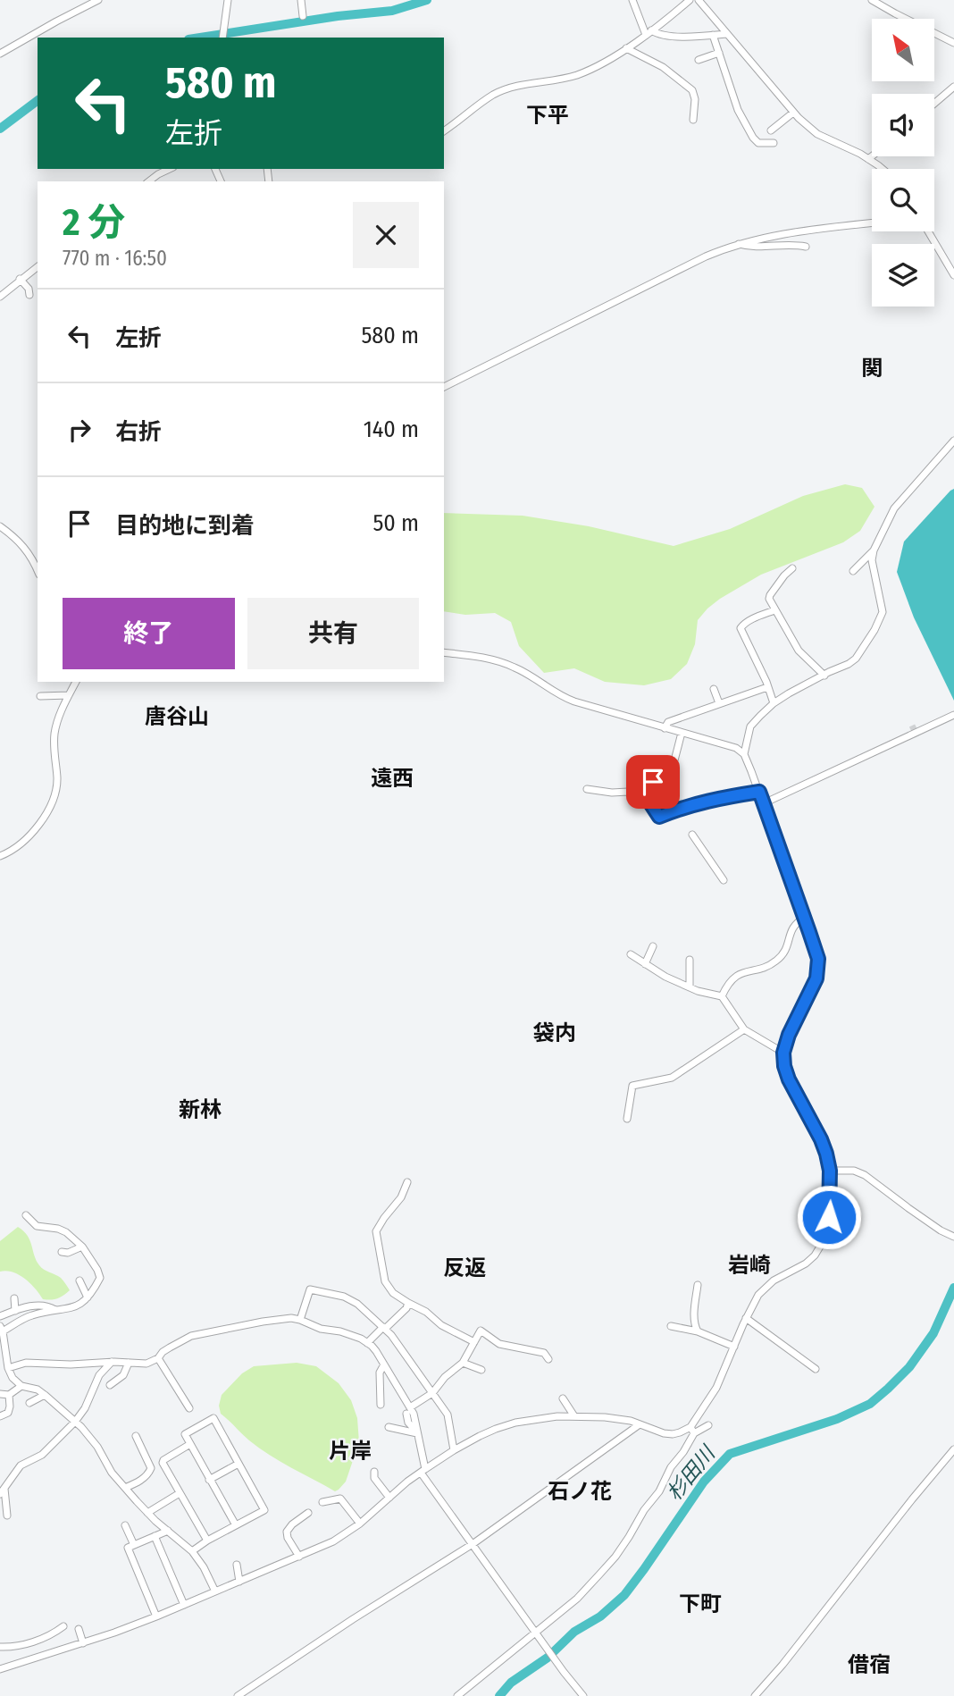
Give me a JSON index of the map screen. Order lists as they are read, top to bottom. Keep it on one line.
{"districts":["下平","関","唐谷山","遠西","袋内","新林","岩崎","反返","片岸","石ノ花","下町","借宿"],"water":["杉田川"],"north":"top left","page":{"turn":["580 m","左折"],"heading":["2 分","770 m · 16:50"],"list":[{"name":"左折","value":"580 m"},{"name":"右折","value":"140 m"},{"name":"目的地に到着","value":"50 m"}],"buttons":["終了","共有"]}}
